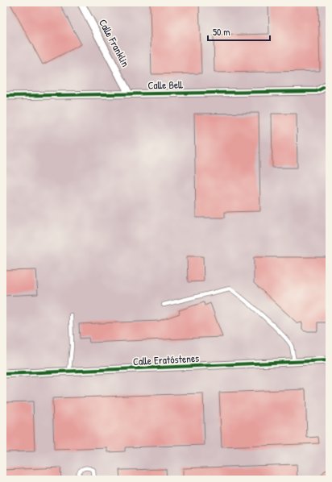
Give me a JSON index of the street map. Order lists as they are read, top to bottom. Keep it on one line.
{"streets":{"street":["Calle Franklin","Calle Bell","Calle Eratóstenes"]},"crossings":[["Calle Franklin","Calle Bell"]],"scale_bar":"50 m"}
